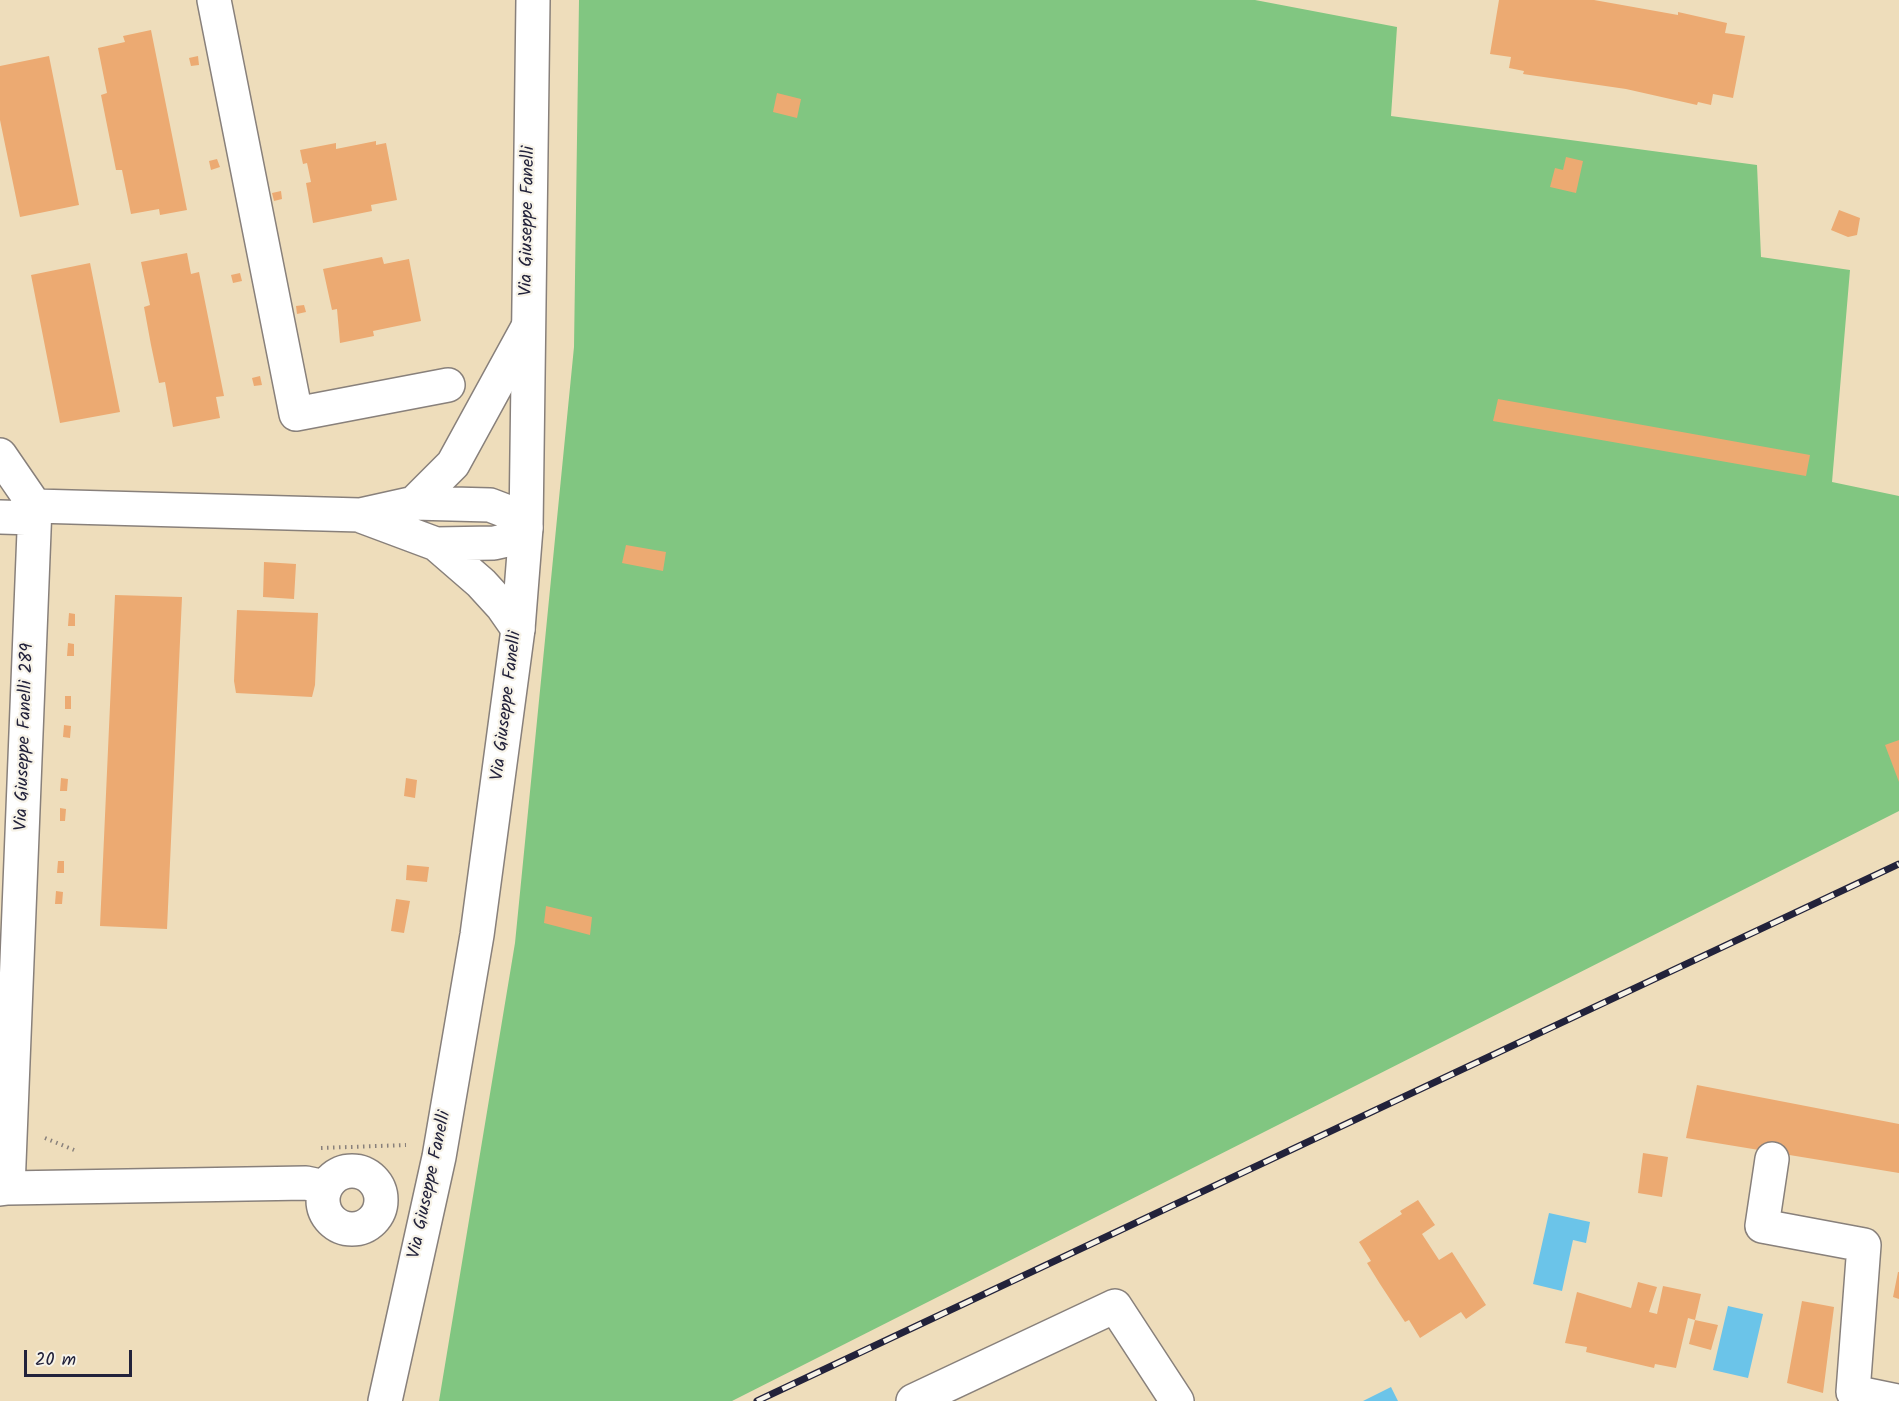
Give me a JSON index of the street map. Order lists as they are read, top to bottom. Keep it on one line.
{"streets":{"street":["Via Giuseppe Fanelli","Via Giuseppe Fanelli 289"]},"scale_bar":"20 m"}
